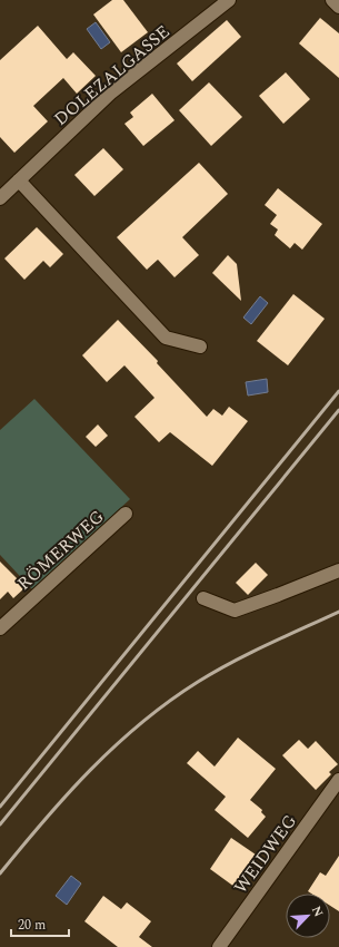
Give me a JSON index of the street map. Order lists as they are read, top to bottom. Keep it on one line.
{"streets":{"street":["DOLEZALGASSE","RÖMERWEG","WEIDWEG"]},"scale_bar":"20 m","north":"top right"}
